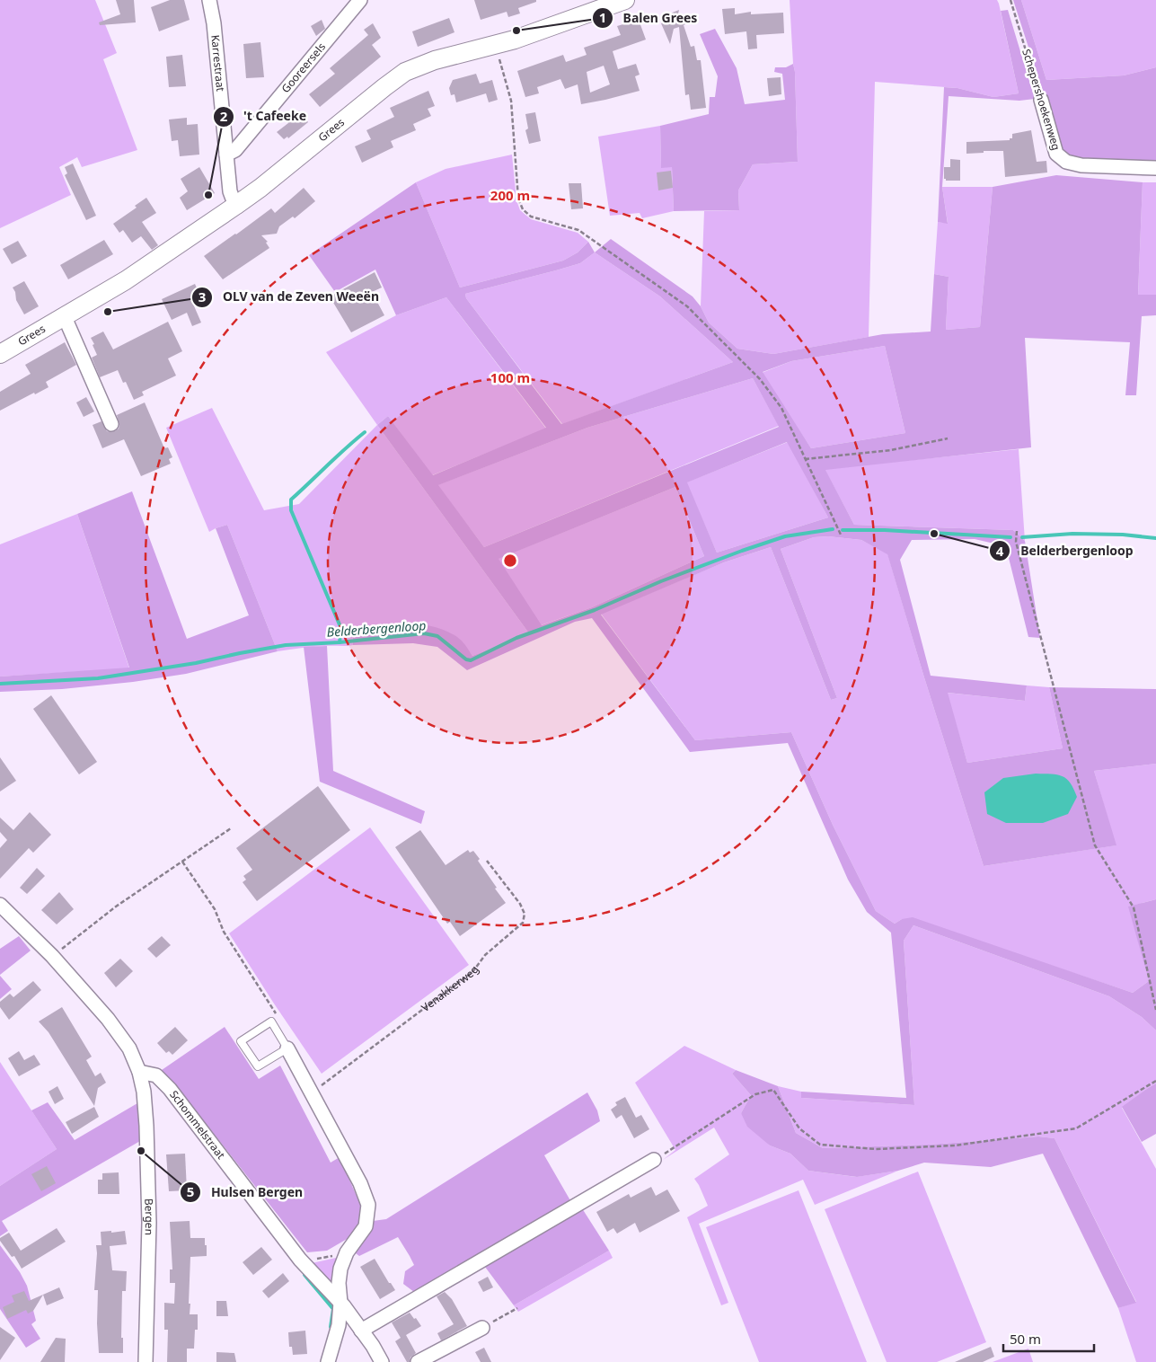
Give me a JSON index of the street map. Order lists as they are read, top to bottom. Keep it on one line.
{"streets":{"street":["Karrestraat","Gooreersels","Schepershoekenweg","Grees","Schommelstraat","Bergen"],"path":["Venakkerweg"]},"crossings":[["Karrestraat","Gooreersels"],["Karrestraat","Grees"],["Schommelstraat","Bergen"]],"water":["Belderbergenloop"],"places":["Balen Grees","'t Cafeeke","OLV van de Zeven Weeën","Belderbergenloop","Hulsen Bergen"],"scale_bar":"50 m","rings":["200 m","100 m"]}
